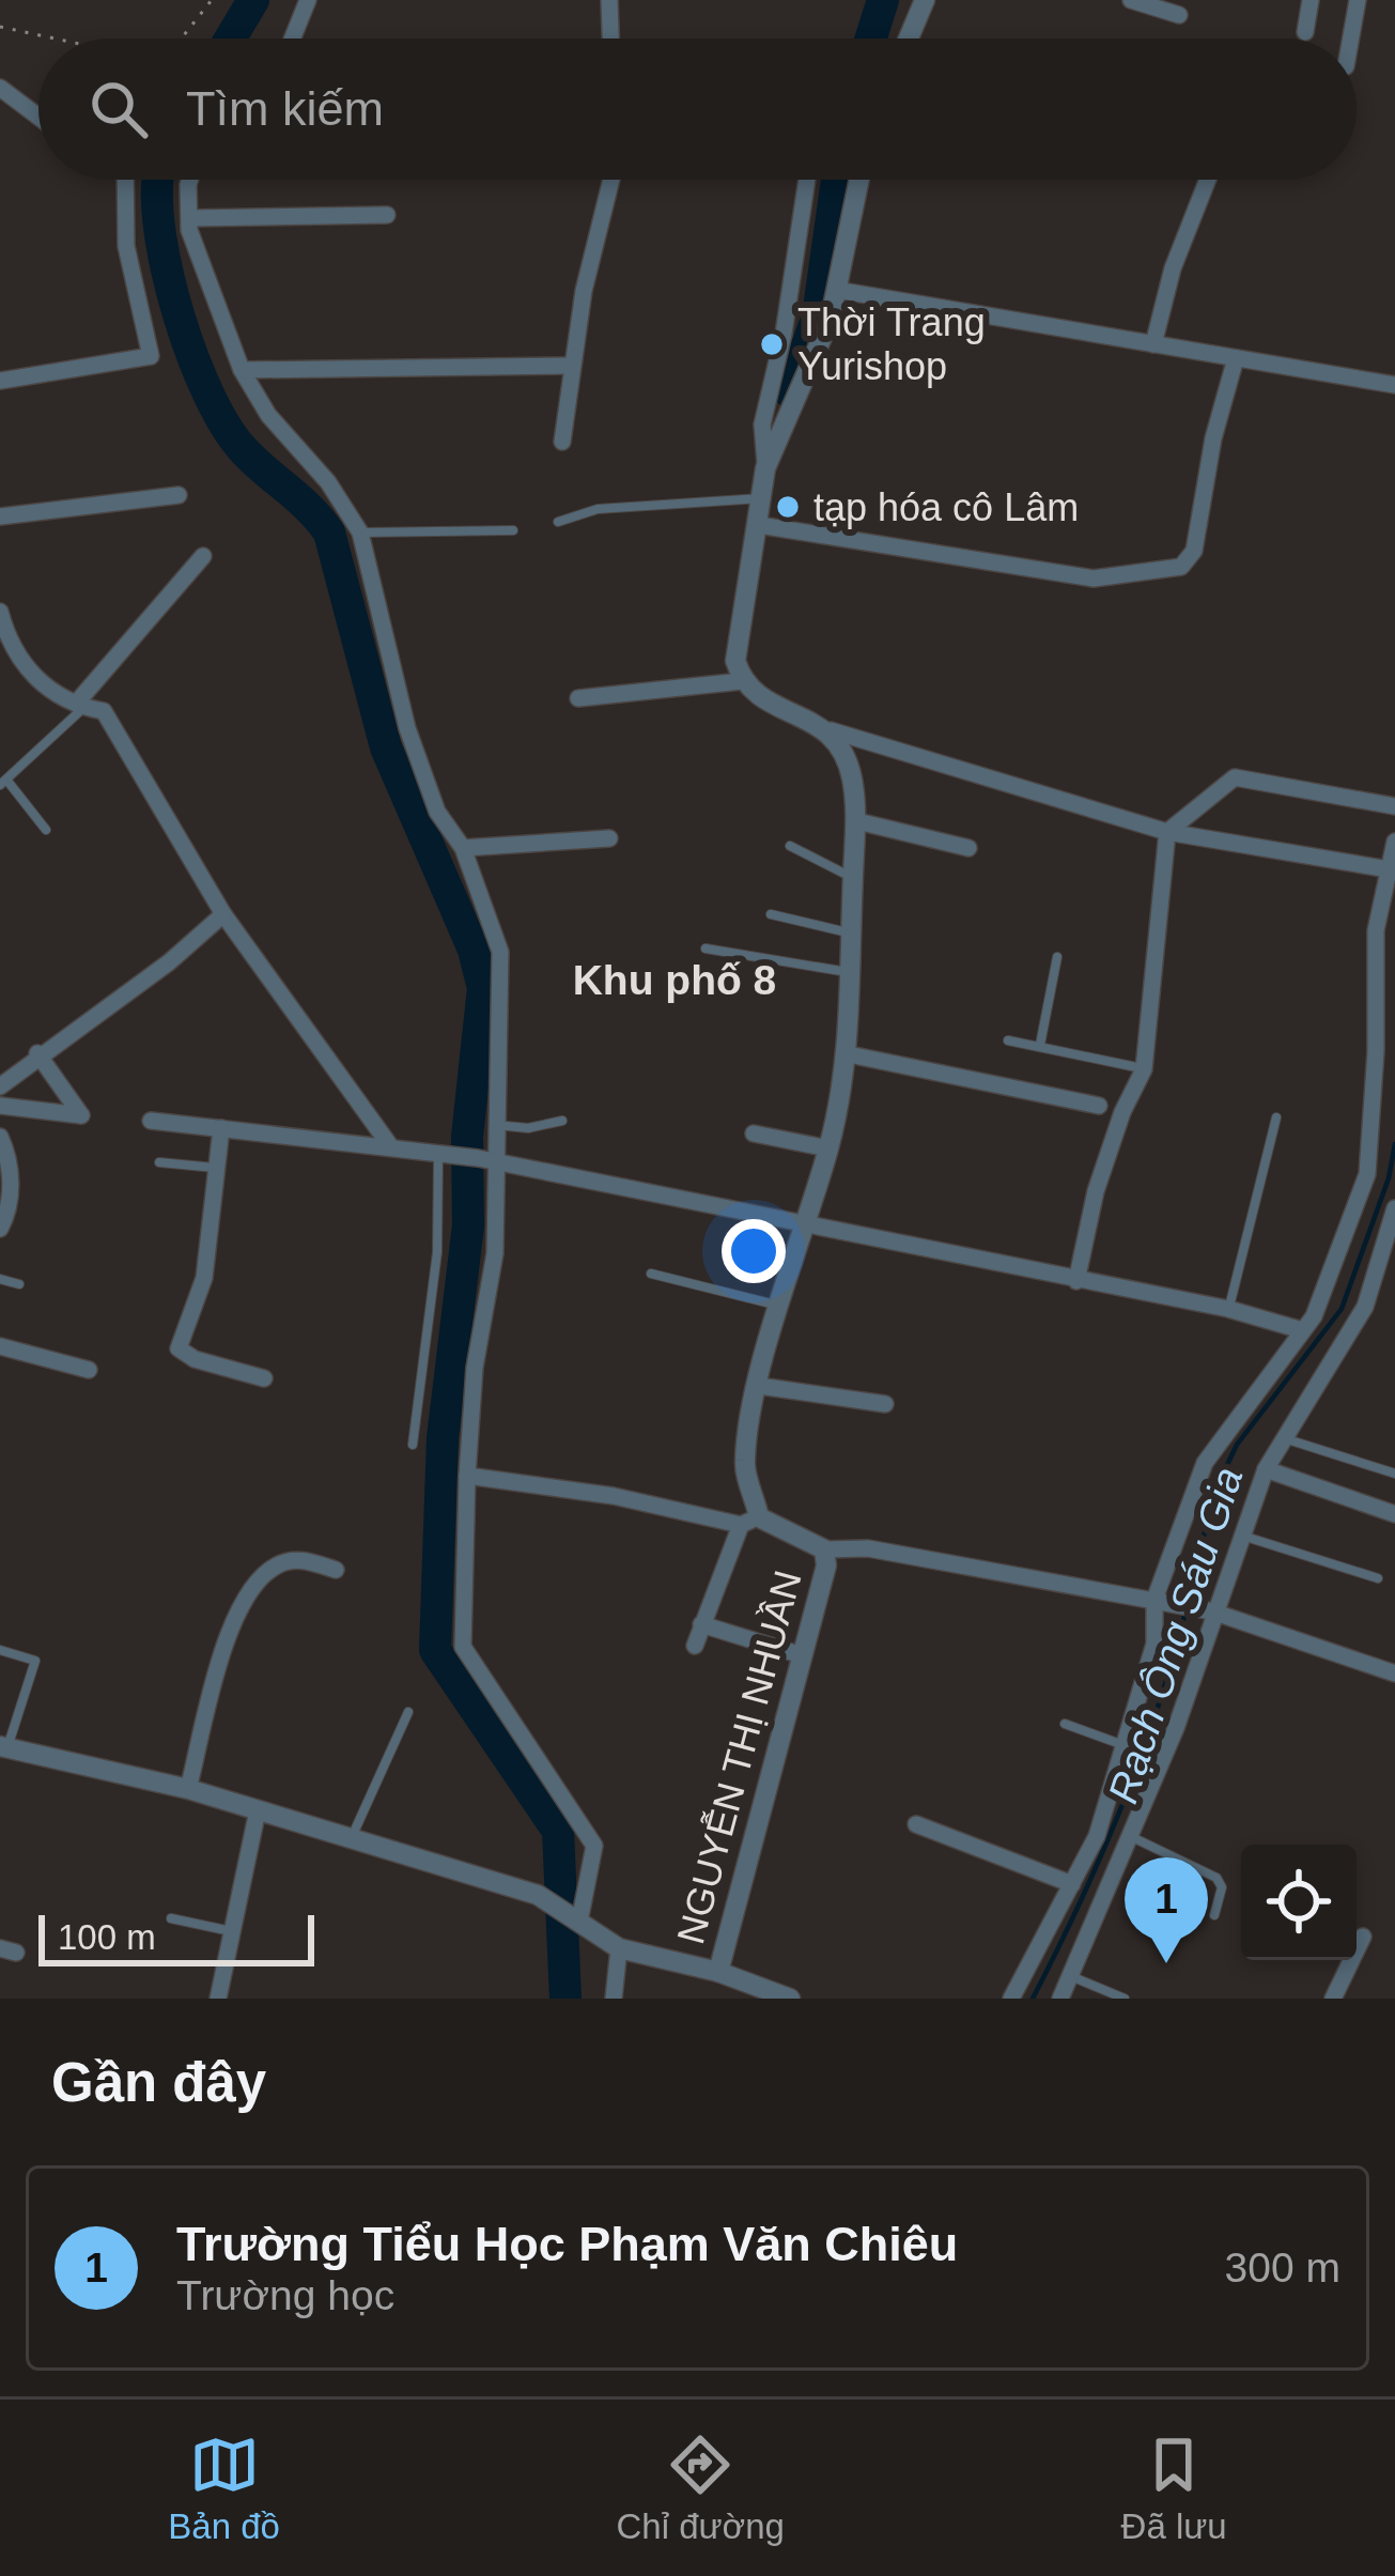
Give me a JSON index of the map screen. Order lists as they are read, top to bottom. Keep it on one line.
{"streets":{"street":["NGUYỄN THỊ NHUẦN"]},"districts":["Khu phố 8"],"water":["Rạch Ông Sáu Gia"],"places":["Thời Trang Yurishop","tạp hóa cô Lâm"],"scale_bar":"100 m","page":{"search":"Tìm kiếm","pins":"1","scale":"100 m","heading":"Gần đây","list":[{"mark":"1","name":"Trường Tiểu Học Phạm Văn Chiêu","note":"Trường học","value":"300 m"}],"nav":["Bản đồ","Chỉ đường","Đã lưu"]}}
